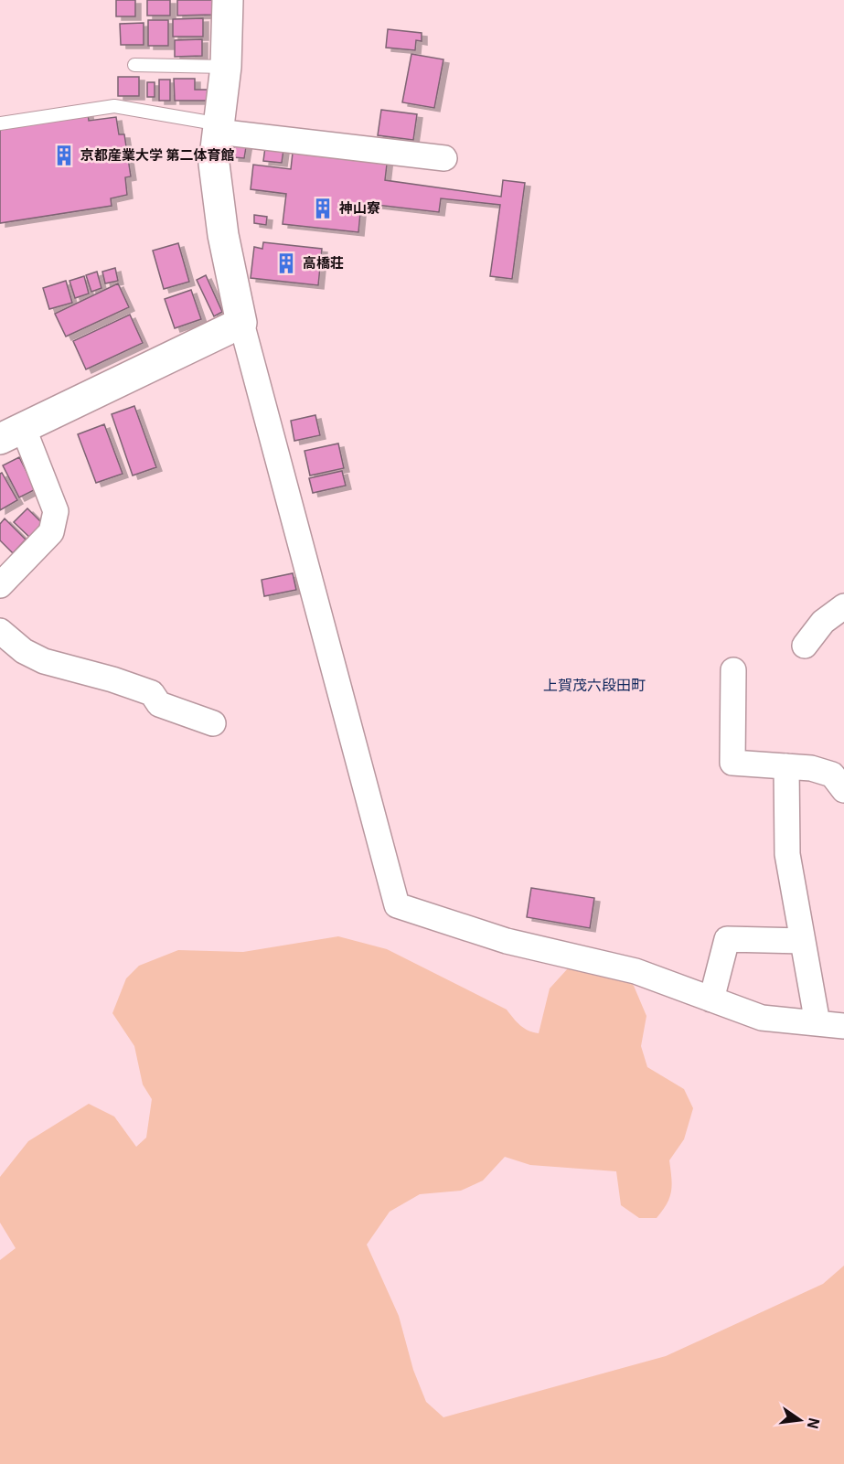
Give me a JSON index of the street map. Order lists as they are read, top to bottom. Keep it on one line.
{"districts":["上賀茂六段田町"],"places":{"building":["京都産業大学 第二体育館","神山寮","高橋荘"]},"north":"right"}
